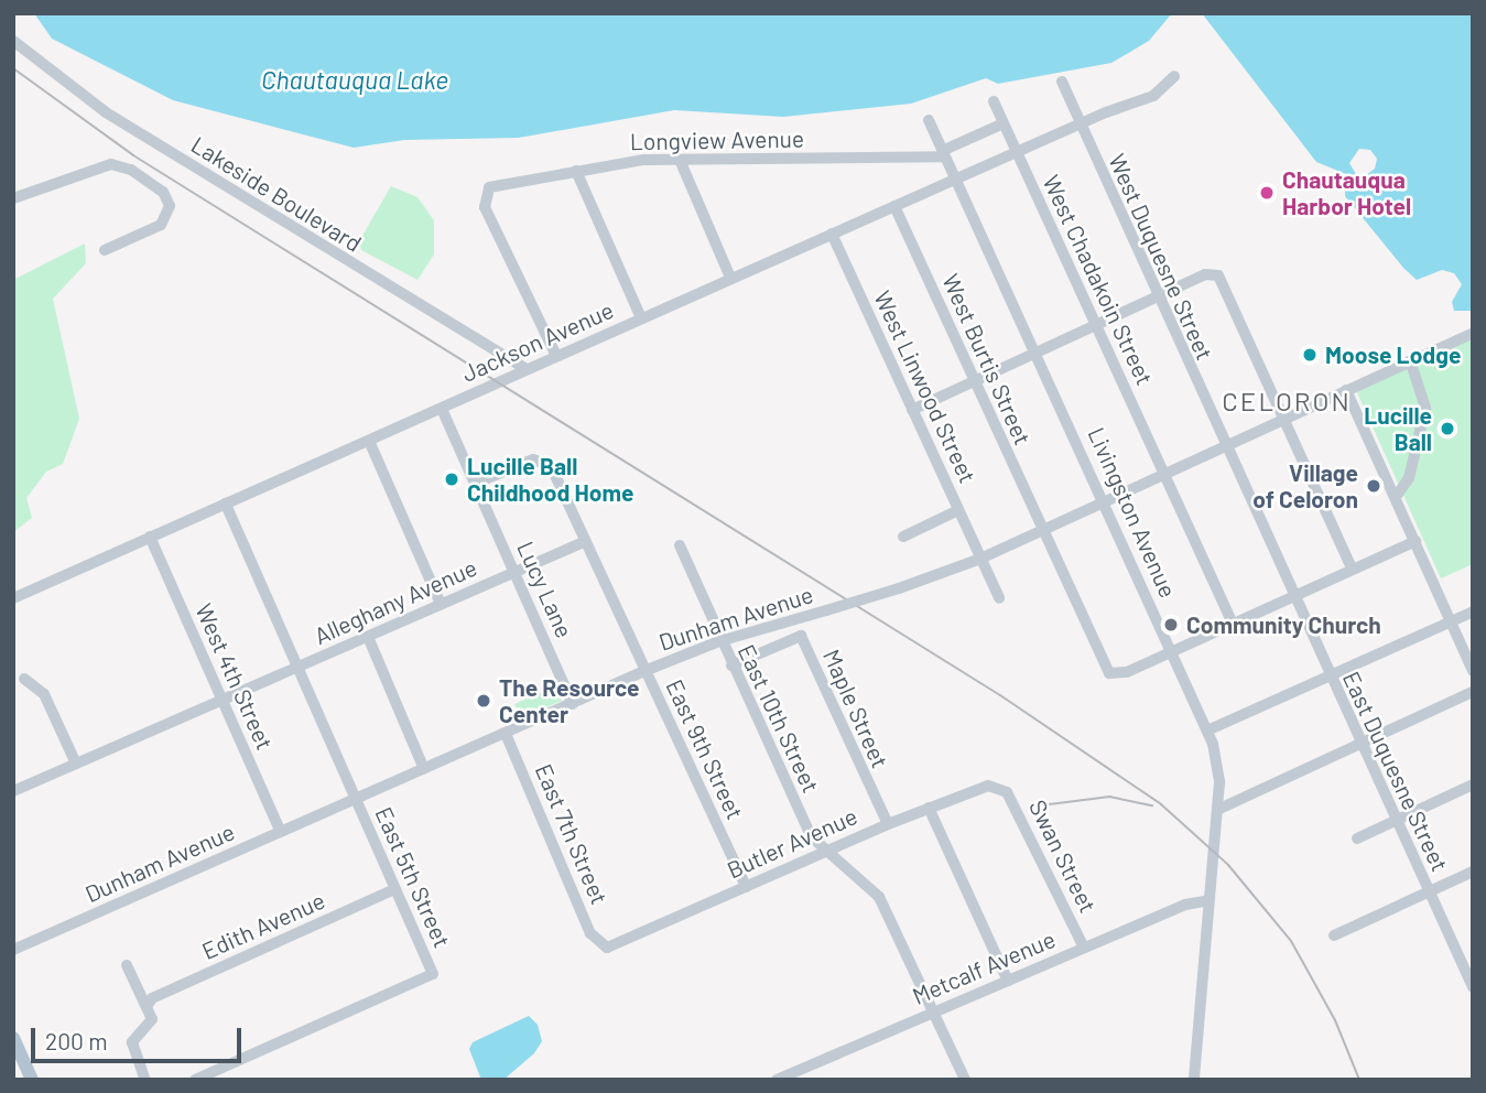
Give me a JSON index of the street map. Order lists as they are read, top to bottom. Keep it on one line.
{"streets":{"street":["Longview Avenue","Lakeside Boulevard","West Duquesne Street","West Chadakoin Street","Jackson Avenue","West Burtis Street","West Linwood Street","Livingston Avenue","Lucy Lane","Alleghany Avenue","Dunham Avenue","West 4th Street","Maple Street","East 10th Street","East 9th Street","East Duquesne Street","East 7th Street","Butler Avenue","Swan Street","East 5th Street","Edith Avenue","Metcalf Avenue"]},"crossings":[["Longview Avenue","Jackson Avenue"],["Longview Avenue","Livingston Avenue"],["Lakeside Boulevard","Jackson Avenue"],["West Duquesne Street","Jackson Avenue"],["West Duquesne Street","Dunham Avenue"],["West Duquesne Street","East Duquesne Street"],["West Chadakoin Street","Jackson Avenue"],["West Chadakoin Street","Dunham Avenue"],["Jackson Avenue","West Burtis Street"],["Jackson Avenue","West Linwood Street"],["Jackson Avenue","Livingston Avenue"],["Jackson Avenue","Lucy Lane"],["Jackson Avenue","West 4th Street"],["Jackson Avenue","East 5th Street"],["West Burtis Street","Livingston Avenue"],["West Burtis Street","Dunham Avenue"],["West Linwood Street","Dunham Avenue"],["Livingston Avenue","Dunham Avenue"],["Livingston Avenue","Metcalf Avenue"],["Lucy Lane","Alleghany Avenue"],["Lucy Lane","Dunham Avenue"],["Lucy Lane","East 9th Street"],["Alleghany Avenue","West 4th Street"],["Alleghany Avenue","East 9th Street"],["Alleghany Avenue","East 5th Street"],["Dunham Avenue","West 4th Street"],["Dunham Avenue","East 10th Street"],["Dunham Avenue","East 9th Street"],["Dunham Avenue","East Duquesne Street"],["Dunham Avenue","East 7th Street"],["Dunham Avenue","East 5th Street"],["Maple Street","East 10th Street"],["Maple Street","Butler Avenue"],["East 10th Street","Butler Avenue"],["East 10th Street","Metcalf Avenue"],["East 9th Street","Butler Avenue"],["East 7th Street","Butler Avenue"],["Butler Avenue","Swan Street"],["Swan Street","Metcalf Avenue"],["East 5th Street","Edith Avenue"]],"districts":["CELORON"],"water":["Chautauqua Lake"],"places":["Chautauqua Harbor Hotel","Moose Lodge","Lucille Ball","Lucille Ball Childhood Home","Village of Celoron","Community Church","The Resource Center"],"scale_bar":"200 m"}
